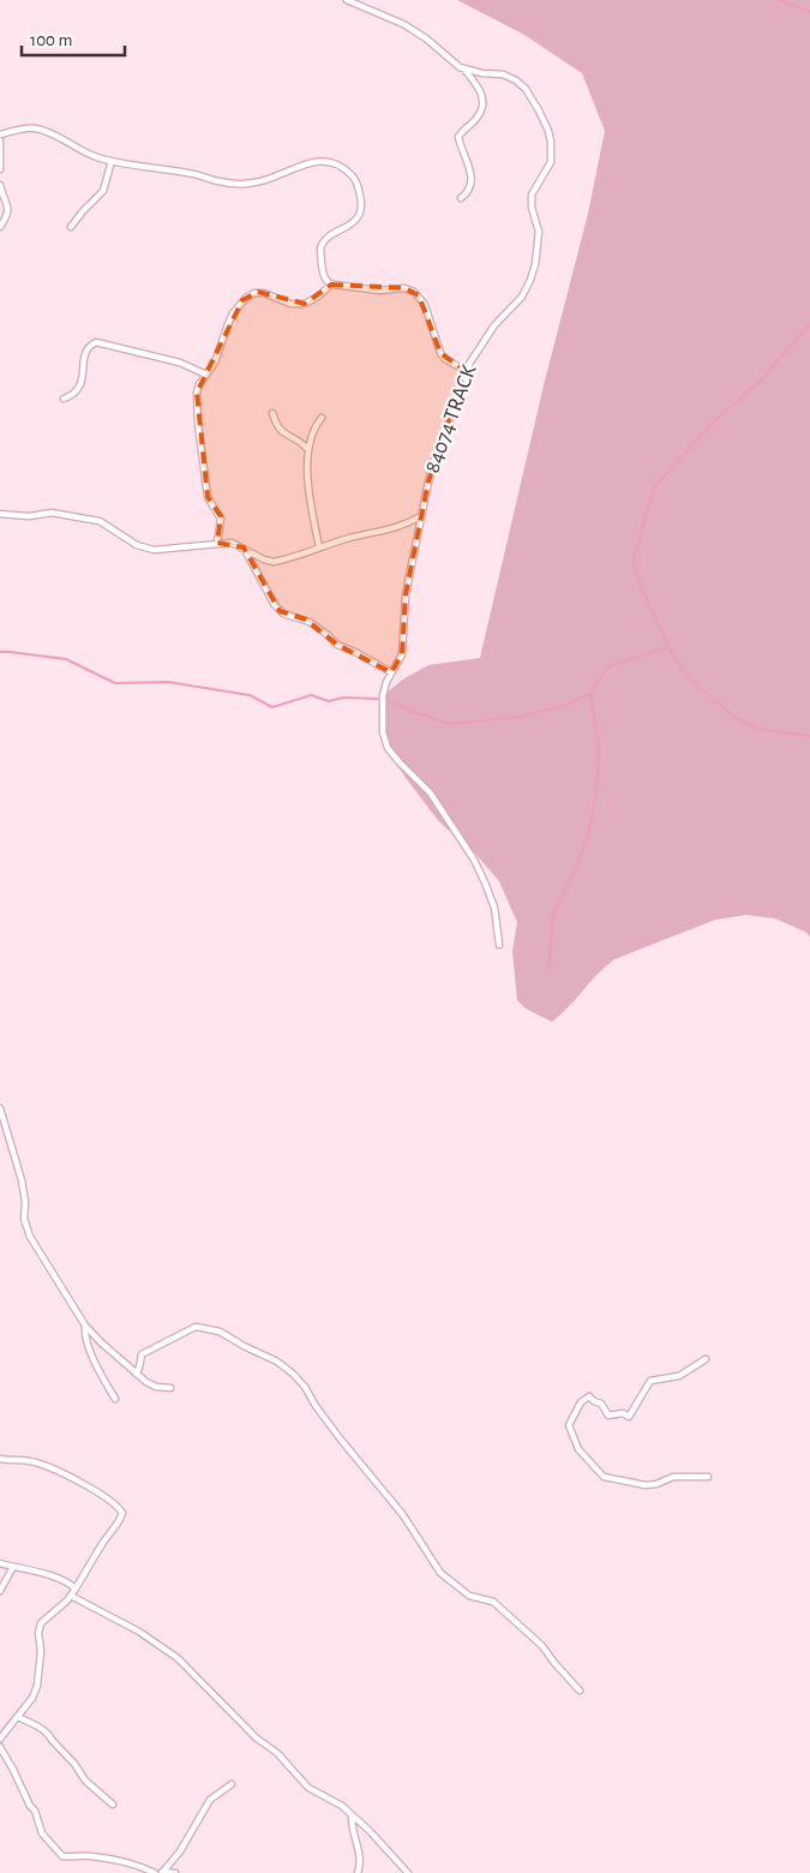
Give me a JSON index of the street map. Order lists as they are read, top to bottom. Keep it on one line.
{"streets":{"street":["84074 TRACK"]},"scale_bar":"100 m"}
